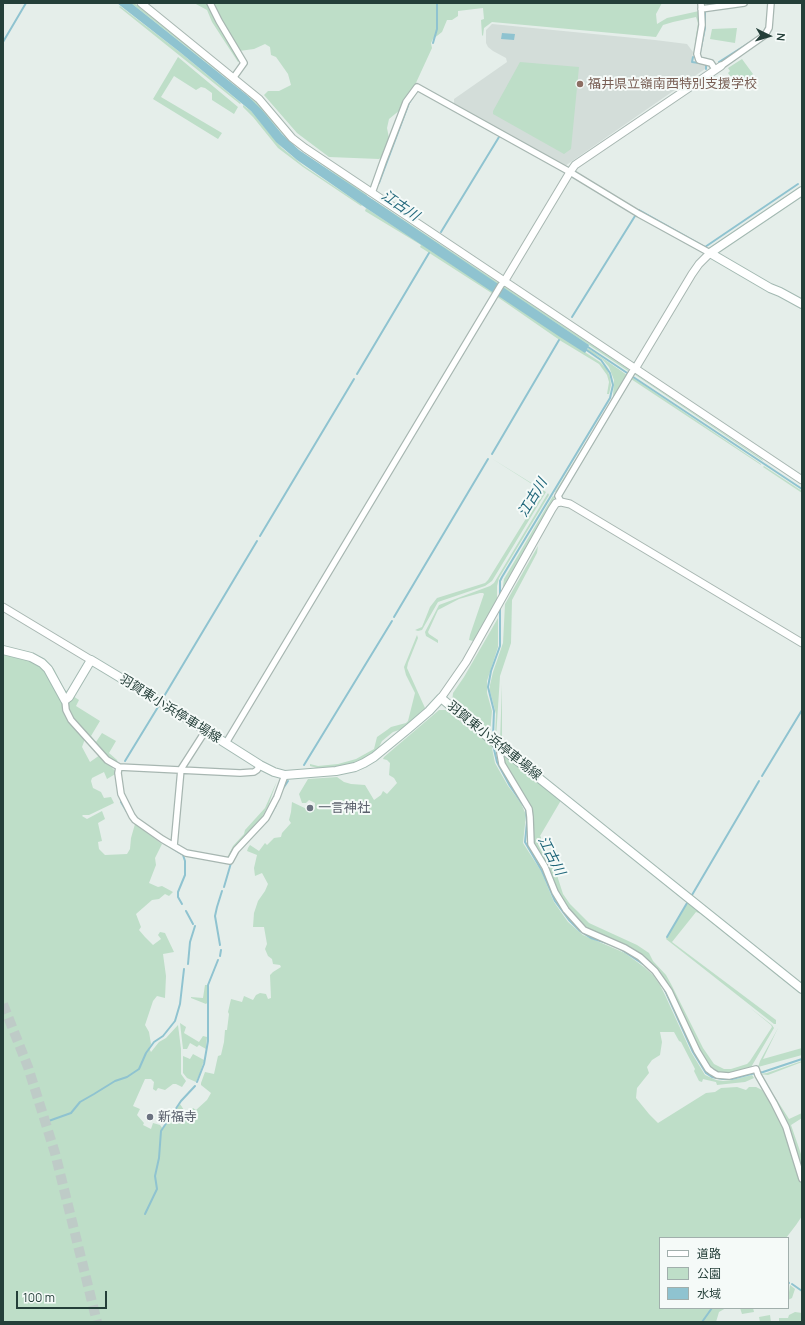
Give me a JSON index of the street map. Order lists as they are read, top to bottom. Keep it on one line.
{"streets":{"main road":["羽賀東小浜停車場線"]},"water":["江古川"],"places":["福井県立嶺南西特別支援学校","一言神社","新福寺"],"legend":["道路","公園","水域"],"scale_bar":"100 m","north":"right"}
